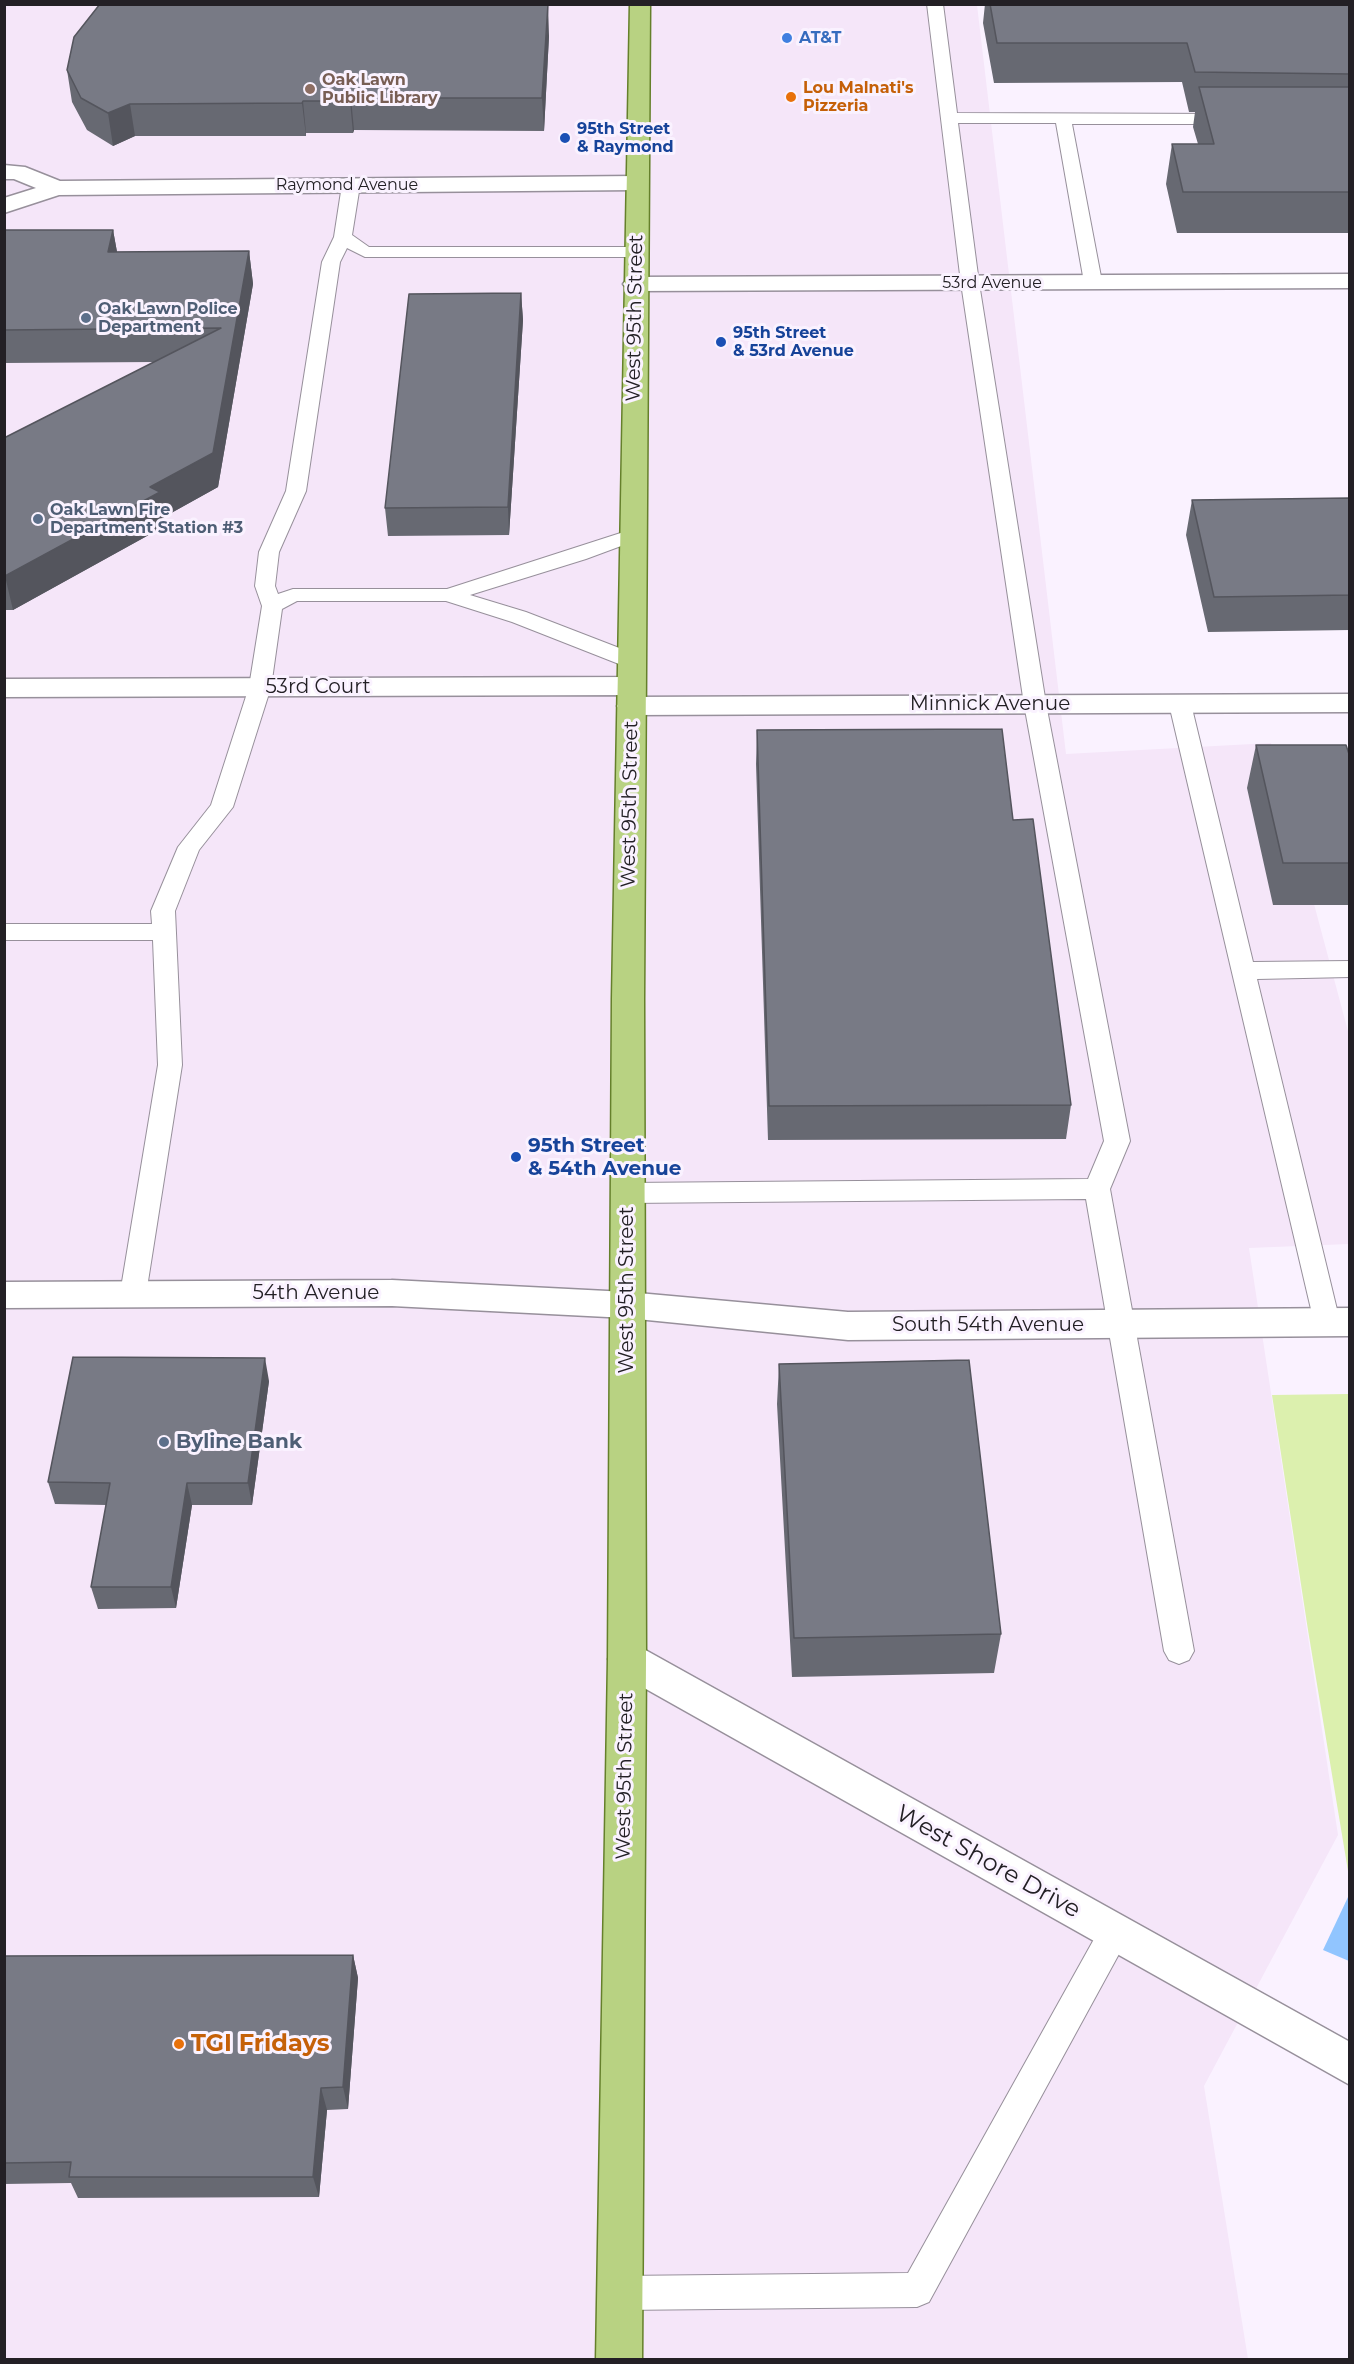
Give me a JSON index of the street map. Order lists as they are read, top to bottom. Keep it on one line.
{"streets":{"main road":["West 95th Street"],"street":["Raymond Avenue","53rd Avenue","53rd Court","Minnick Avenue","54th Avenue","South 54th Avenue","West Shore Drive"]},"crossings":[["Raymond Avenue","West 95th Street"],["53rd Avenue","West 95th Street"],["West 95th Street","53rd Court"],["West 95th Street","Minnick Avenue"],["West 95th Street","54th Avenue"],["West 95th Street","South 54th Avenue"],["West 95th Street","West Shore Drive"],["53rd Court","Minnick Avenue"],["54th Avenue","South 54th Avenue"]],"places":["AT&T","Oak Lawn Public Library","Lou Malnati's Pizzeria","95th Street & Raymond","Oak Lawn Police Department","95th Street & 53rd Avenue","Oak Lawn Fire Department Station #3","95th Street & 54th Avenue","Byline Bank","TGI Fridays"]}
